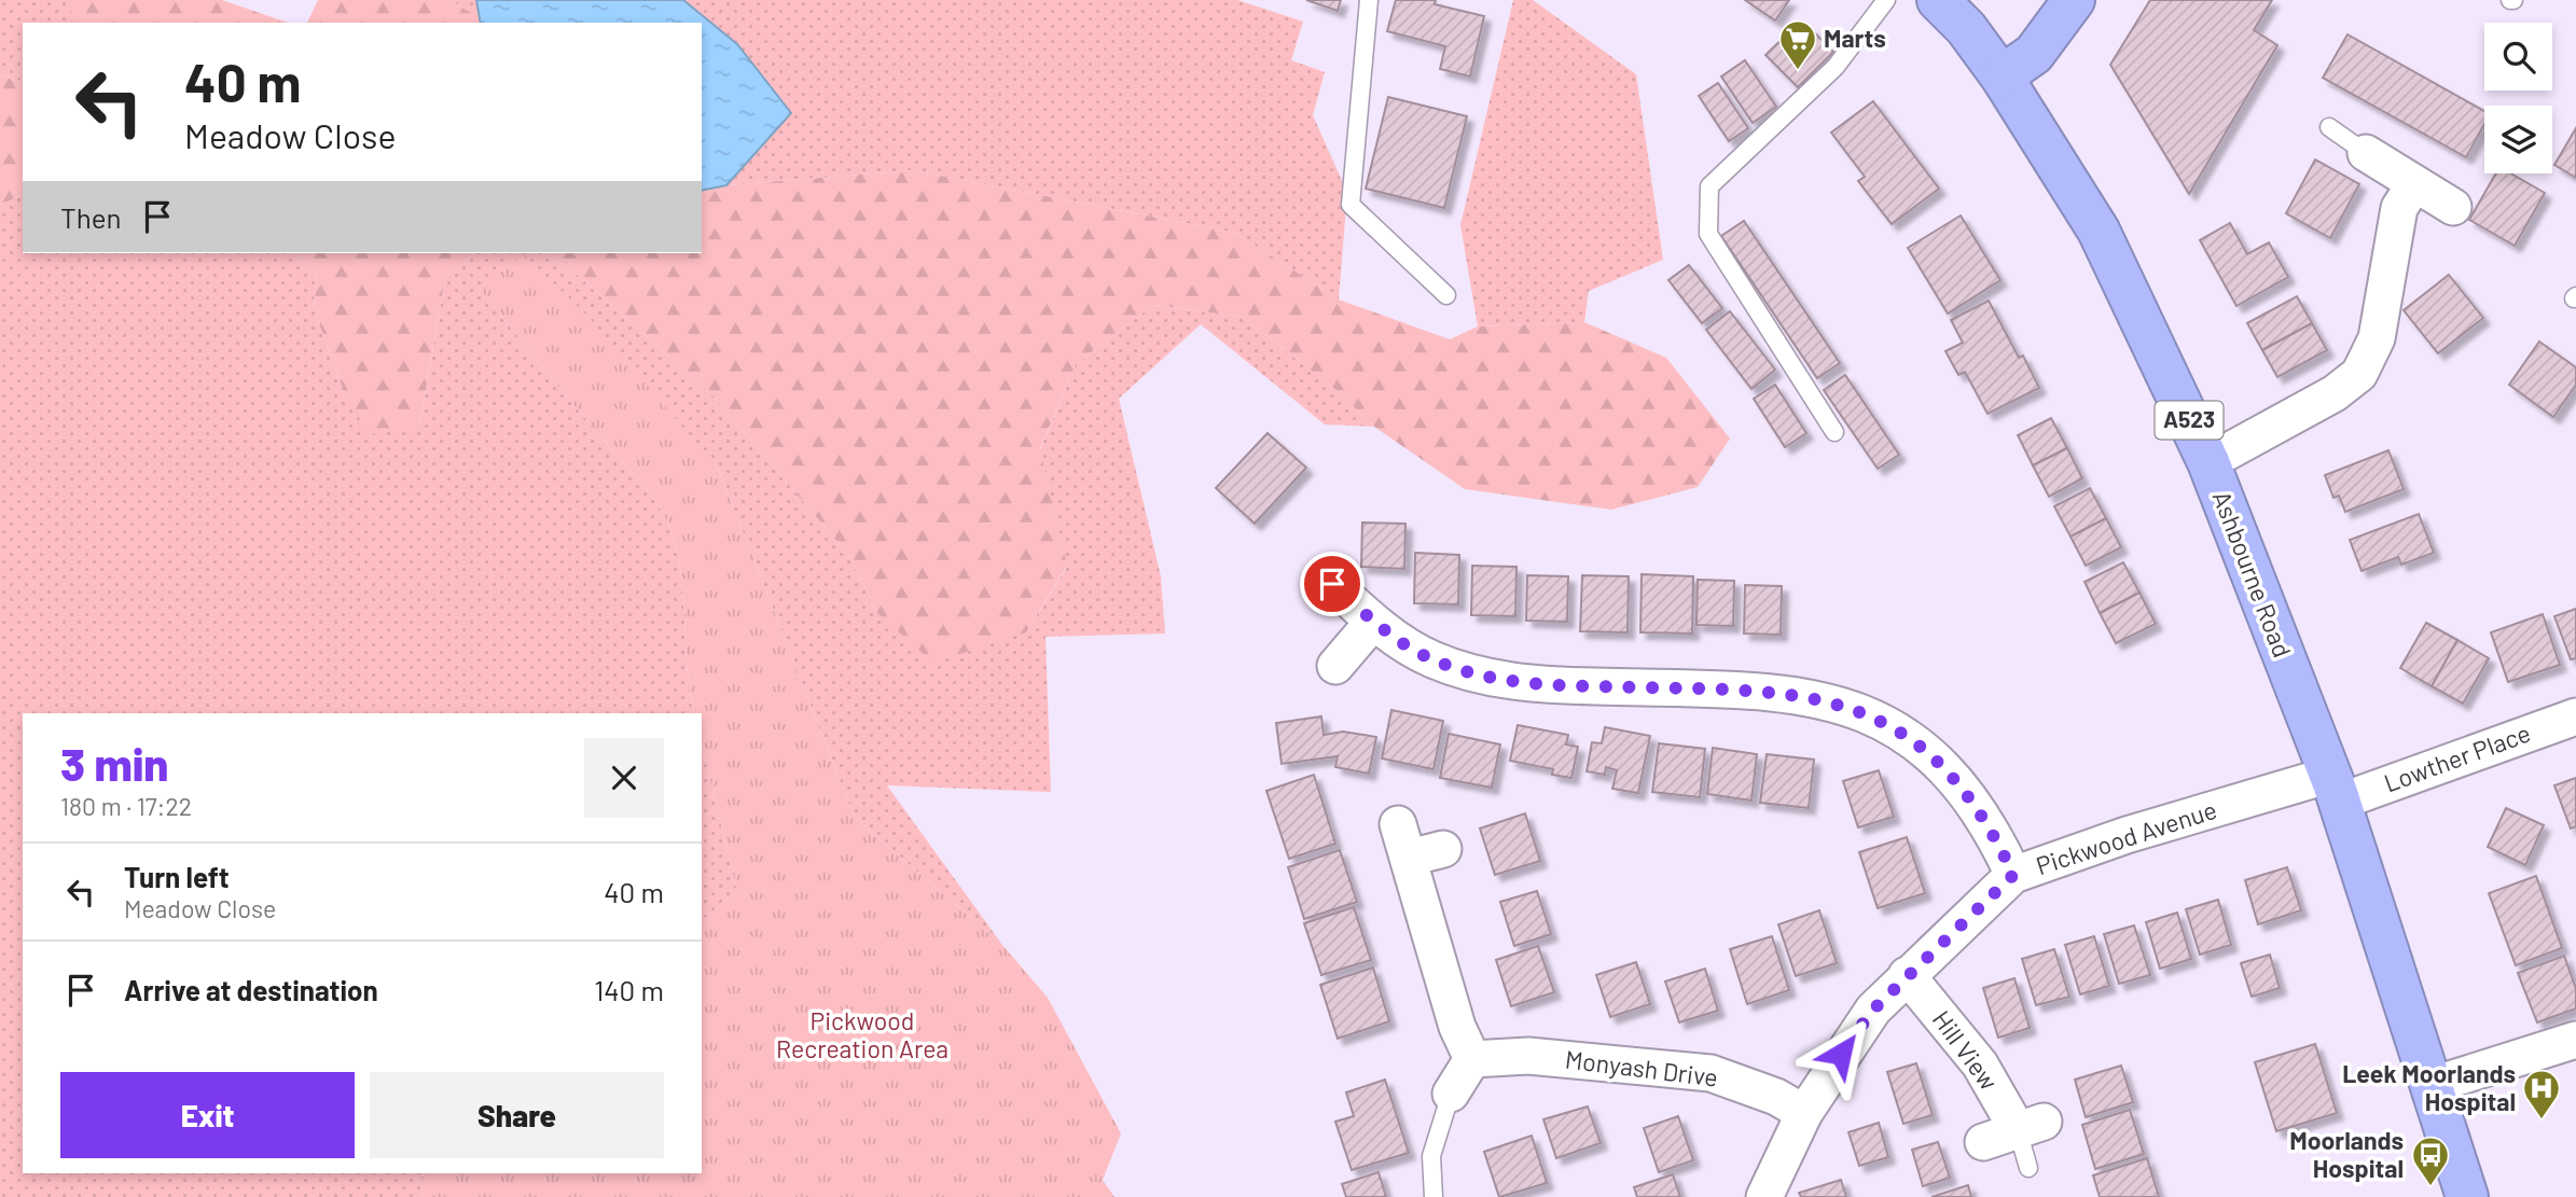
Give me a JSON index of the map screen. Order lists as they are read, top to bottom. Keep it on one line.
{"streets":{"highway":["A523","Ashbourne Road"],"street":["Lowther Place","Pickwood Avenue","Hill View","Monyash Drive"]},"crossings":[["Ashbourne Road","Lowther Place"],["Ashbourne Road","Pickwood Avenue"],["Lowther Place","Pickwood Avenue"],["Pickwood Avenue","Hill View"],["Pickwood Avenue","Monyash Drive"]],"parks":["Pickwood Recreation Area"],"places":{"supermarket":["Marts"],"hospital":["Leek Moorlands Hospital"],"bus stop":["Moorlands Hospital"]},"page":{"turn":["40 m","Meadow Close"],"then":"Then","heading":["3 min","180 m · 17:22"],"list":[{"name":"Turn left","note":"Meadow Close","value":"40 m"},{"name":"Arrive at destination","value":"140 m"}],"buttons":["Exit","Share"]}}
